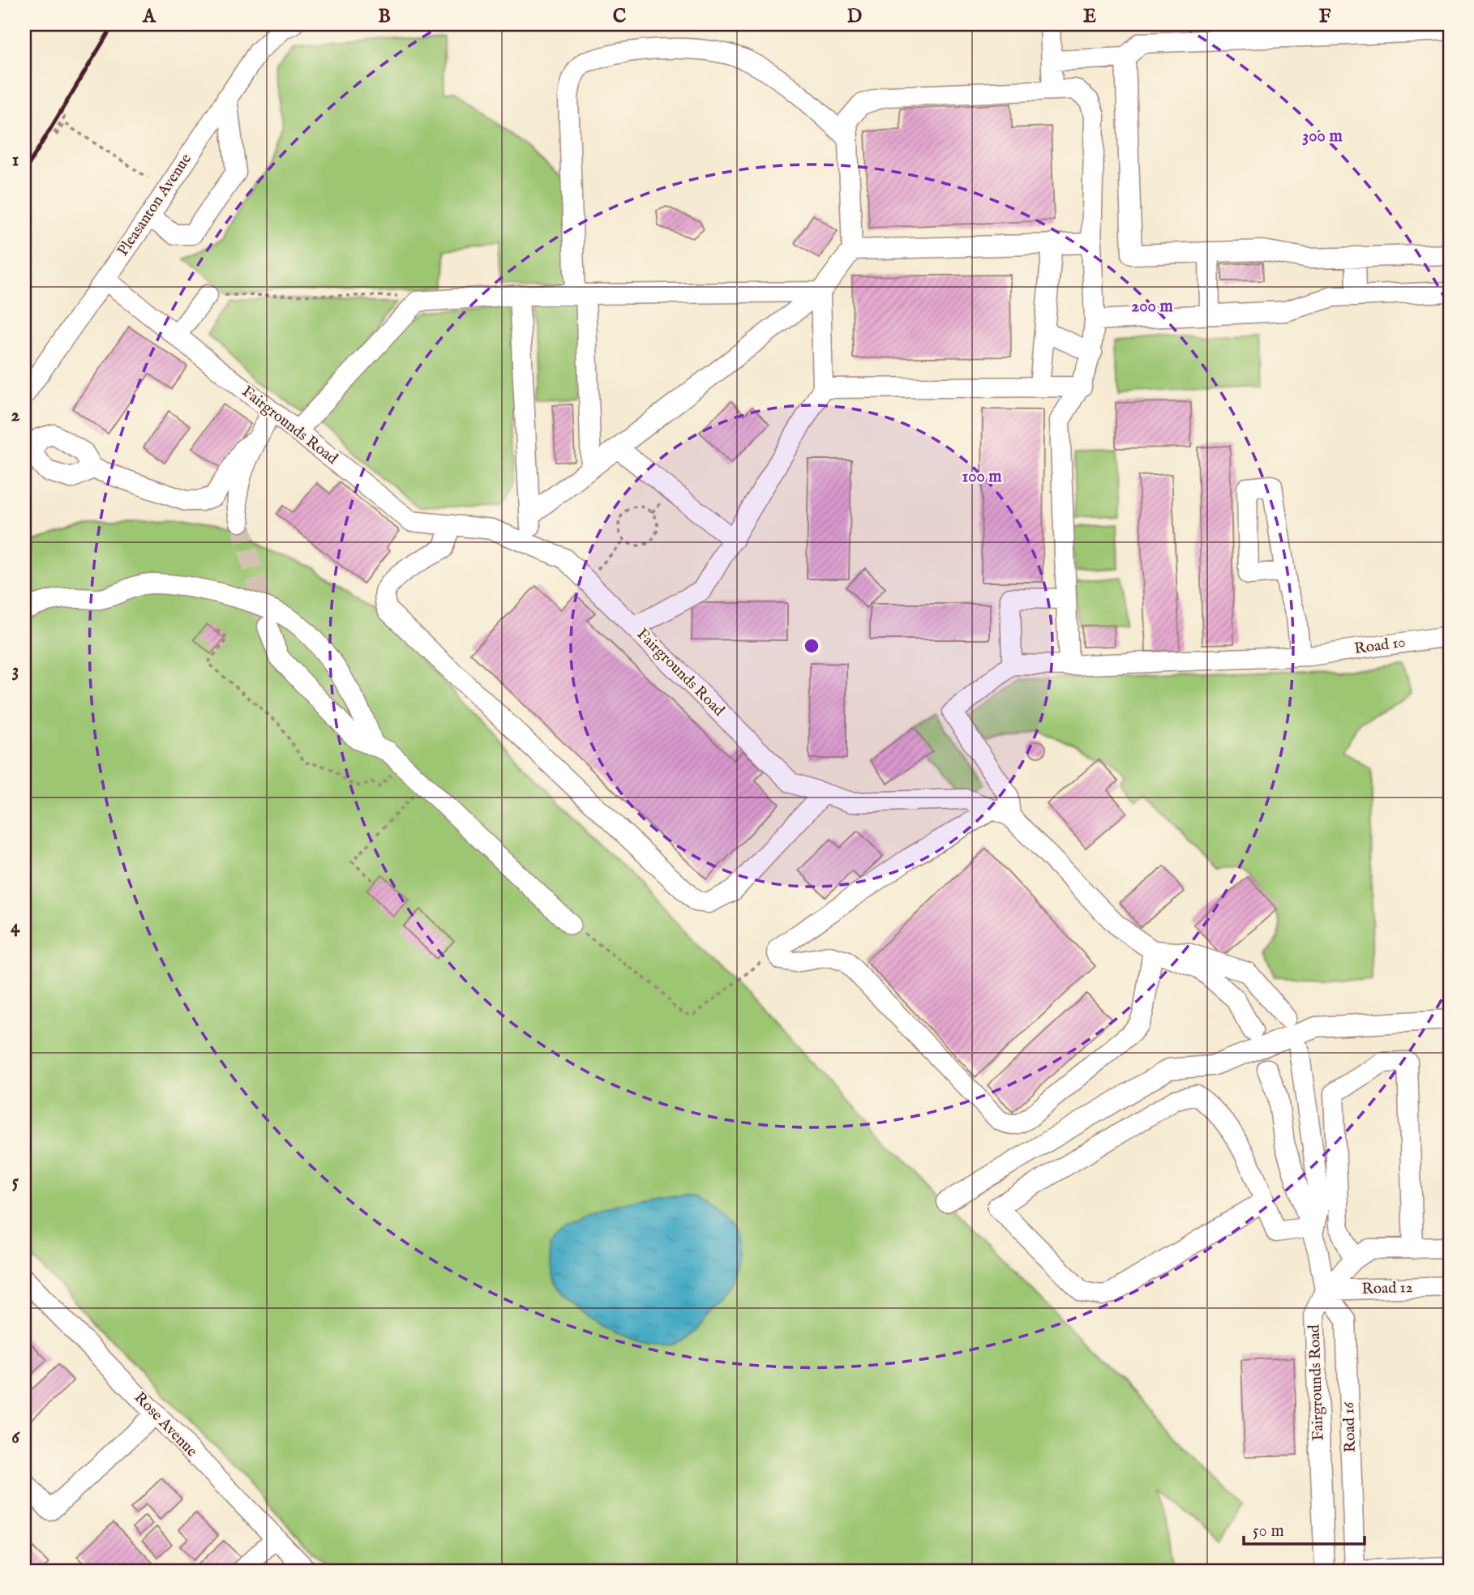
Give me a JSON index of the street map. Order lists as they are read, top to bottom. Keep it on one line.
{"streets":{"street":["Pleasanton Avenue","Fairgrounds Road","Road 10","Road 12","Rose Avenue","Road 16"]},"crossings":[["Pleasanton Avenue","Fairgrounds Road"],["Fairgrounds Road","Road 12"],["Fairgrounds Road","Road 16"],["Road 12","Road 16"]],"scale_bar":"50 m","grid":{"columns":["A","B","C","D","E","F"],"rows":["1","2","3","4","5","6"]},"rings":["300 m","200 m","100 m"]}
